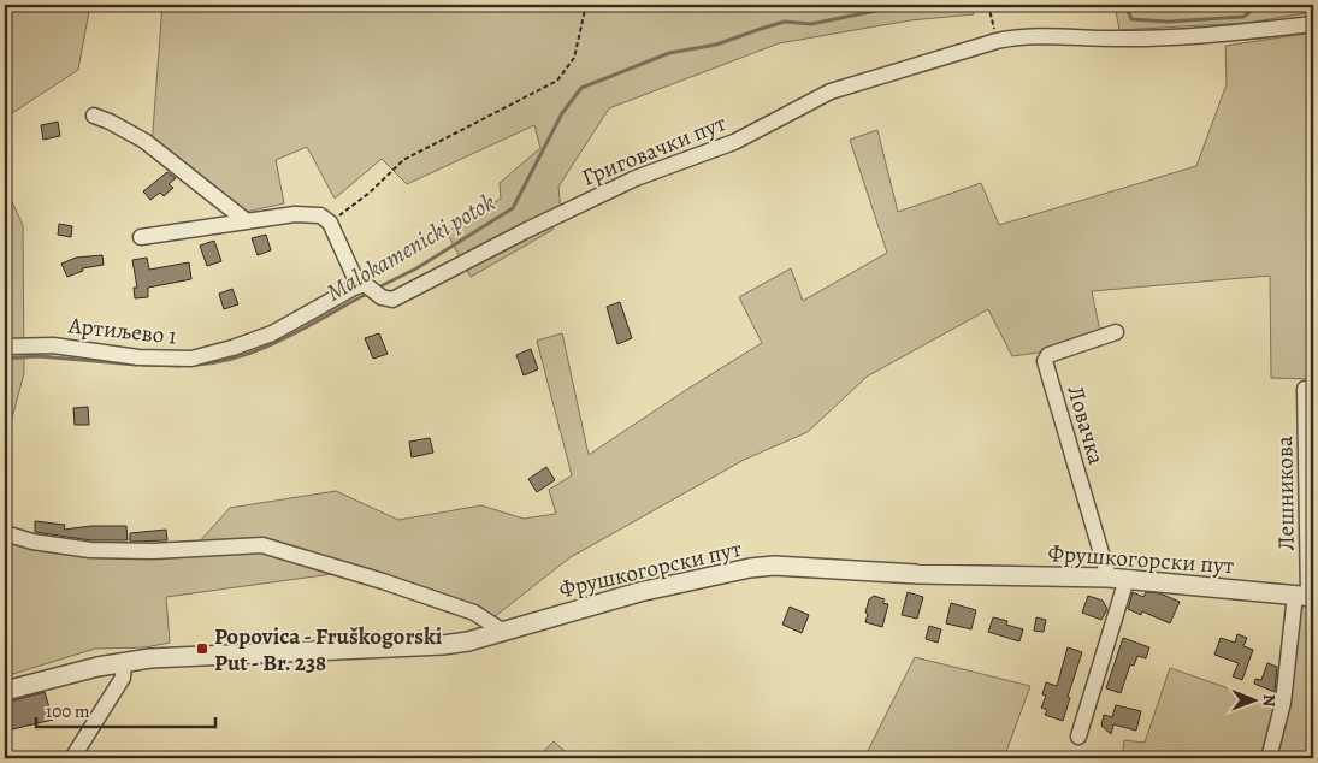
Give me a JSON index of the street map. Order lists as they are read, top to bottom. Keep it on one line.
{"streets":{"street":["Григовачки пут","Артиљево 1","Ловачка","Лешникова","Фрушкогорски пут"]},"crossings":[["Григовачки пут","Артиљево 1"],["Ловачка","Фрушкогорски пут"],["Лешникова","Фрушкогорски пут"]],"water":["Malokamenicki potok"],"places":{"transit":["Popovica - Fruškogorski Put - Br. 238"]},"scale_bar":"100 m","north":"right"}
